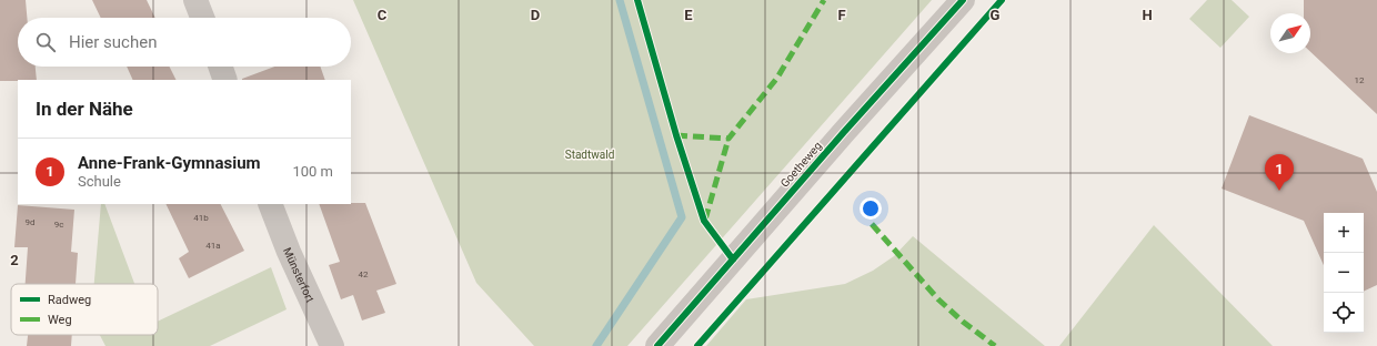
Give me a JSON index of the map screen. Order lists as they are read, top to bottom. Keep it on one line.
{"streets":{"street":["Goetheweg","Münsterfort"]},"parks":["Stadtwald"],"house_numbers":["12","41b","9d","9c","41a","42"],"legend":["Radweg","Weg"],"north":"top right","page":{"search":"Hier suchen","heading":"In der Nähe","list":[{"mark":"1","name":"Anne-Frank-Gymnasium","note":"Schule","value":"100 m"}],"pins":"1","map_buttons":["+","−"]},"grid":{"columns":["C","D","E","F","G","H"],"rows":["2"]}}
